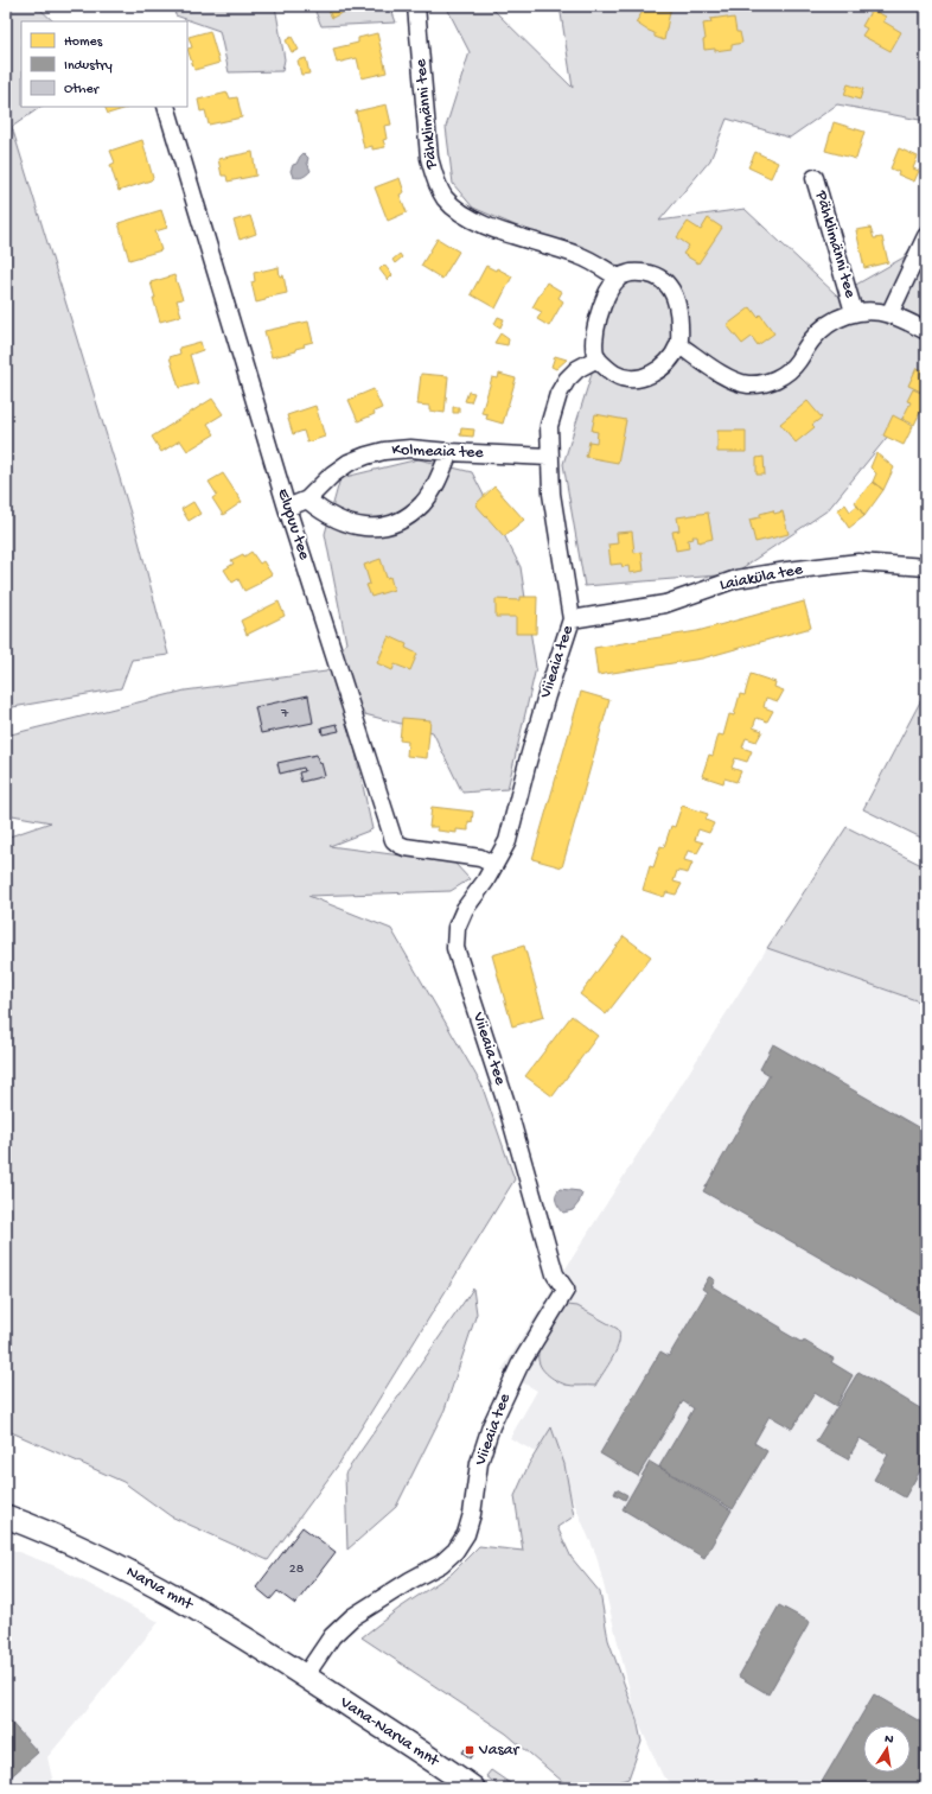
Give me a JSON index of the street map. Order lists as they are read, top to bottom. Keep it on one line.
{"streets":{"main road":["Narva mnt","Vana-Narva mnt"],"street":["Pähklimänni tee","Kolmeaia tee","Elupuu tee","Laiaküla tee","Viieaia tee"]},"crossings":[["Pähklimänni tee","Viieaia tee"],["Kolmeaia tee","Elupuu tee"],["Kolmeaia tee","Viieaia tee"],["Elupuu tee","Viieaia tee"],["Laiaküla tee","Viieaia tee"],["Viieaia tee","Narva mnt"],["Viieaia tee","Vana-Narva mnt"],["Narva mnt","Vana-Narva mnt"]],"places":{"transit":["Vasar"]},"house_numbers":["7","28"],"legend":["Homes","Industry","Other"],"north":"top"}
